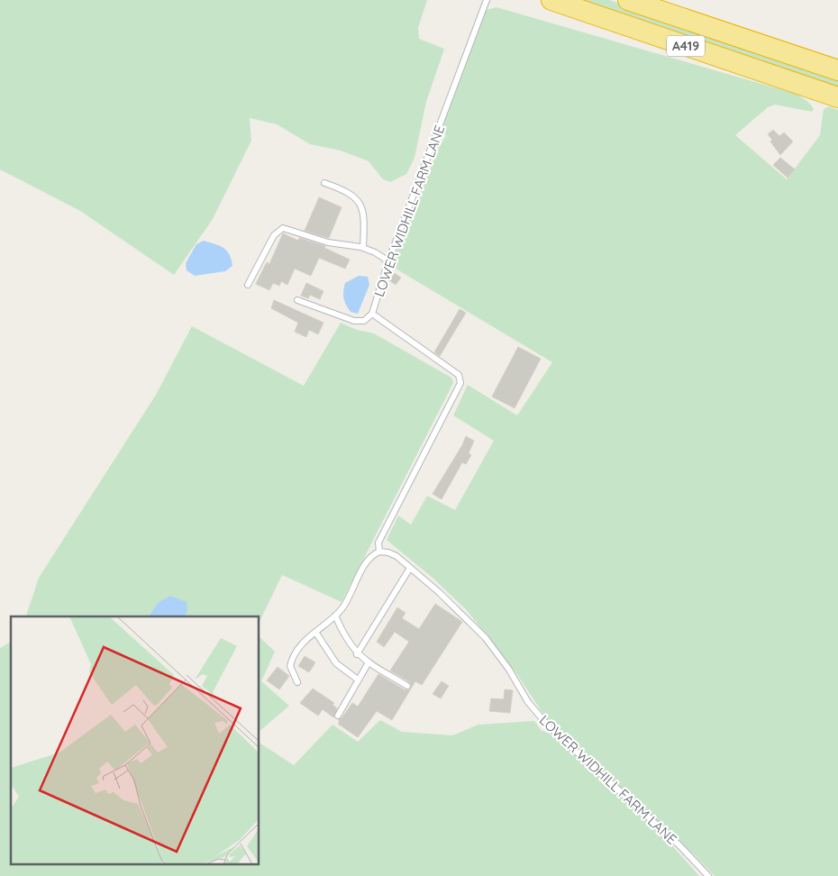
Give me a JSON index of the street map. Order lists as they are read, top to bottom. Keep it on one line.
{"streets":{"highway":["A419"],"lane":["LOWER WIDHILL FARM LANE"]}}
